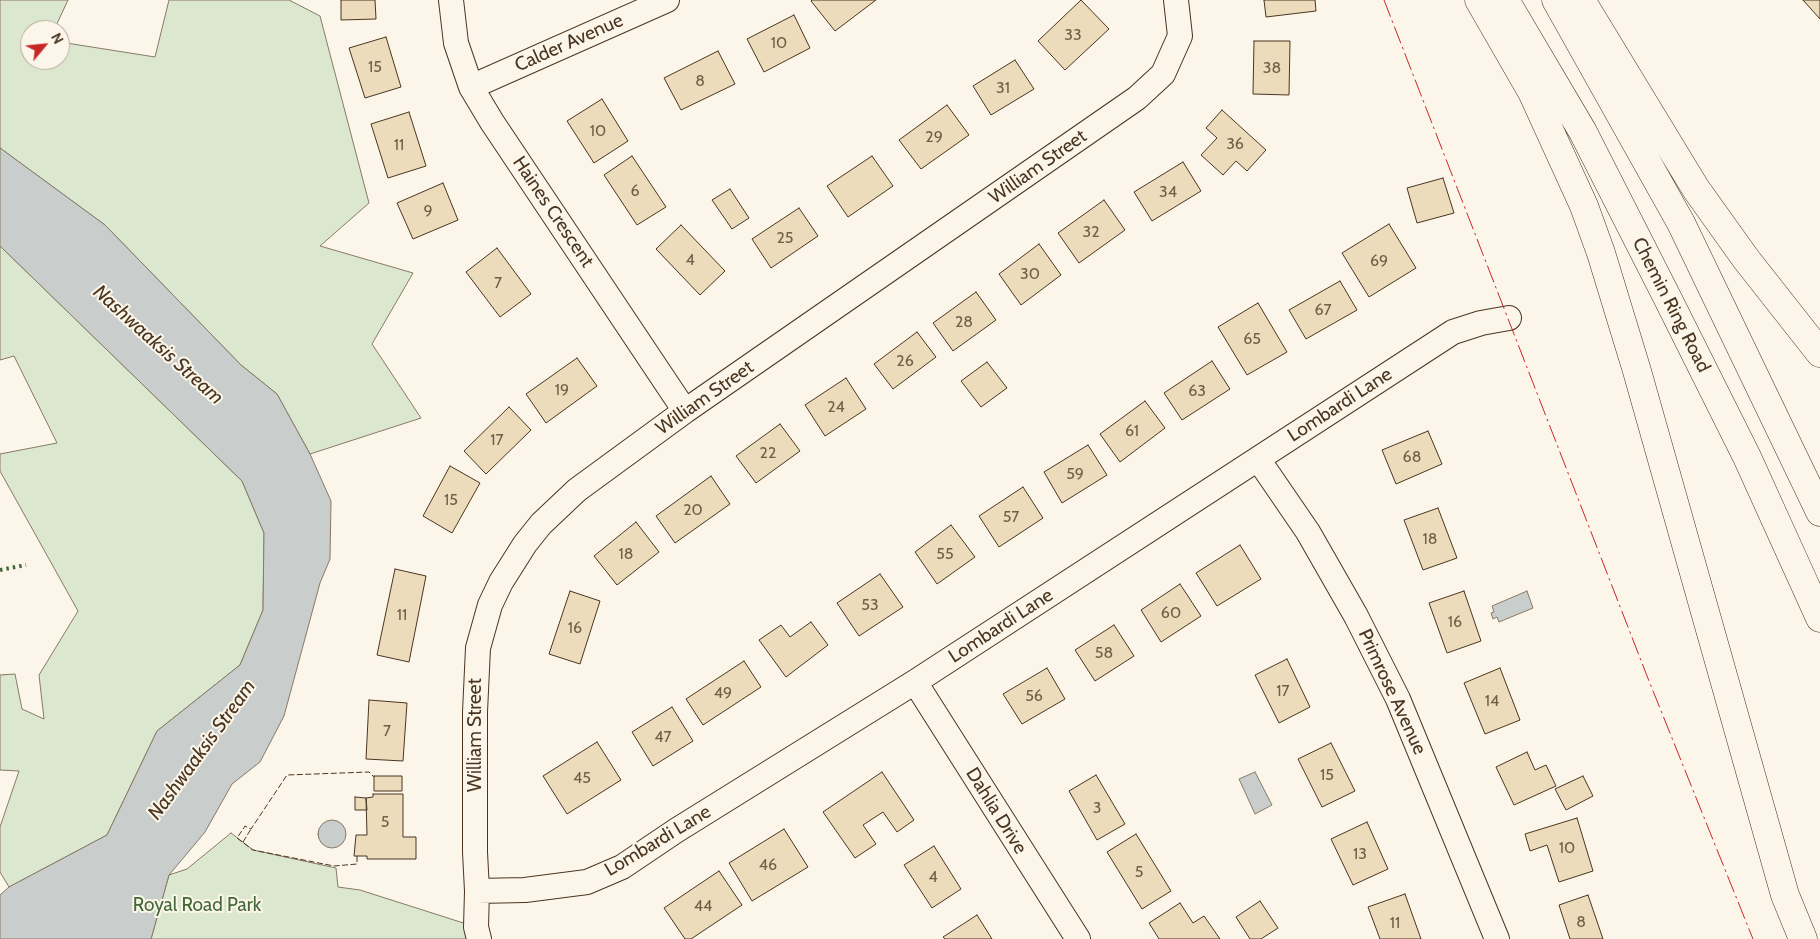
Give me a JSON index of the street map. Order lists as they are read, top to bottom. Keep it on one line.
{"streets":{"highway":["Chemin Ring Road"],"street":["Calder Avenue","William Street","Haines Crescent","Lombardi Lane","Primrose Avenue","Dahlia Drive"]},"crossings":[["Calder Avenue","Haines Crescent"],["William Street","Haines Crescent"],["William Street","Lombardi Lane"],["Lombardi Lane","Primrose Avenue"],["Lombardi Lane","Dahlia Drive"]],"water":["Nashwaaksis Stream"],"parks":["Royal Road Park"],"house_numbers":["33","10","15","38","8","31","10","29","36","11","6","34","9","32","25","4","69","30","7","67","28","65","26","19","63","24","61","17","22","68","59","15","20","57","18","18","55","53","60","11","16","16","58","17","49","56","14","7","47","15","45","3","5","10","13","46","5","4","44","8","11"],"north":"top right"}
